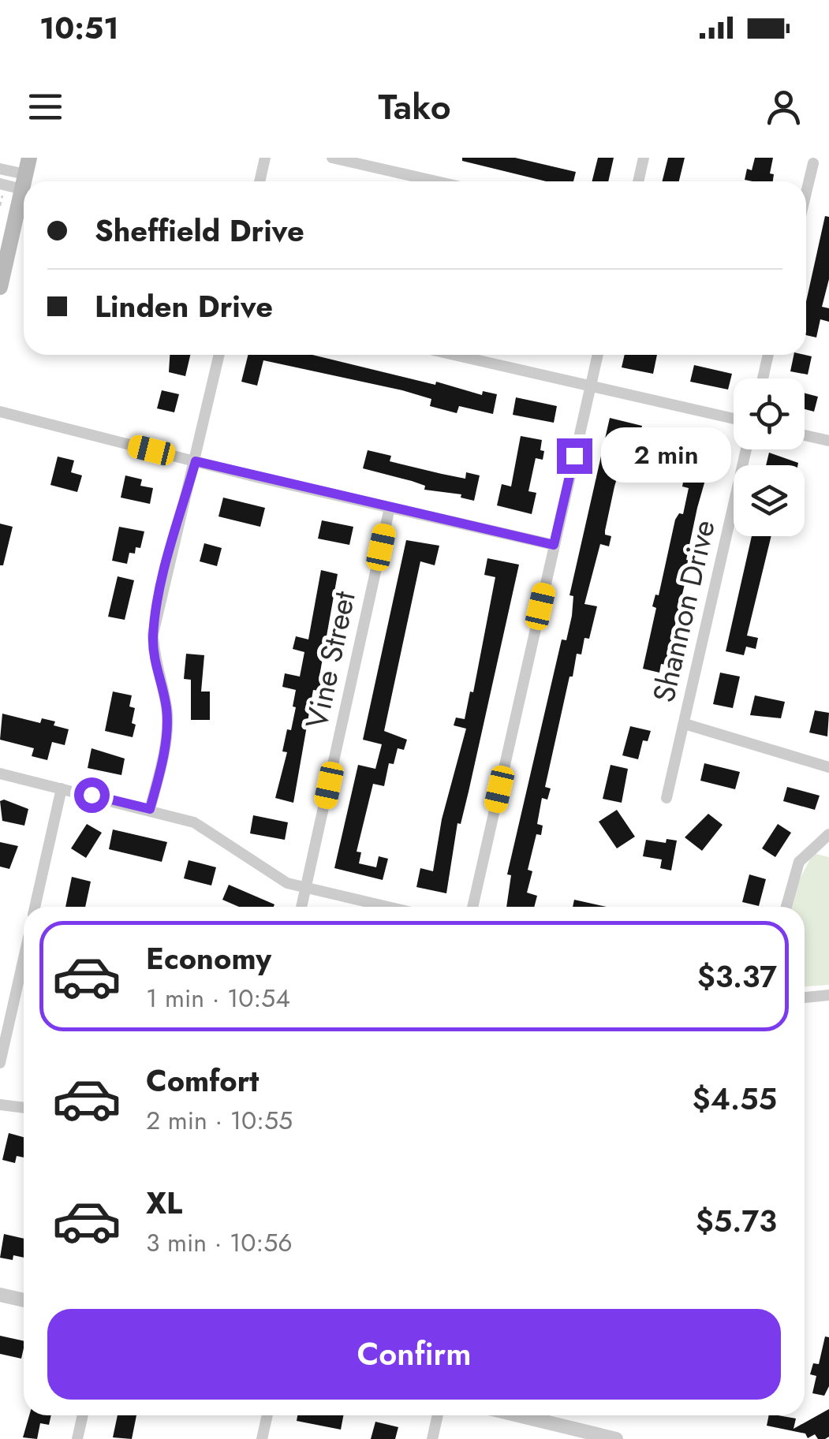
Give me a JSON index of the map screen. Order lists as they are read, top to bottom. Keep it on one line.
{"streets":{"street":["Shannon Drive","Vine Street"]},"page":{"status":"10:51","header":"Tako","banner":["Sheffield Drive","Linden Drive"],"bubble":"2 min","list":[{"name":"Economy","note":"1 min · 10:54","value":"$3.37"},{"name":"Comfort","note":"2 min · 10:55","value":"$4.55"},{"name":"XL","note":"3 min · 10:56","value":"$5.73"}],"buttons":"Confirm"}}
